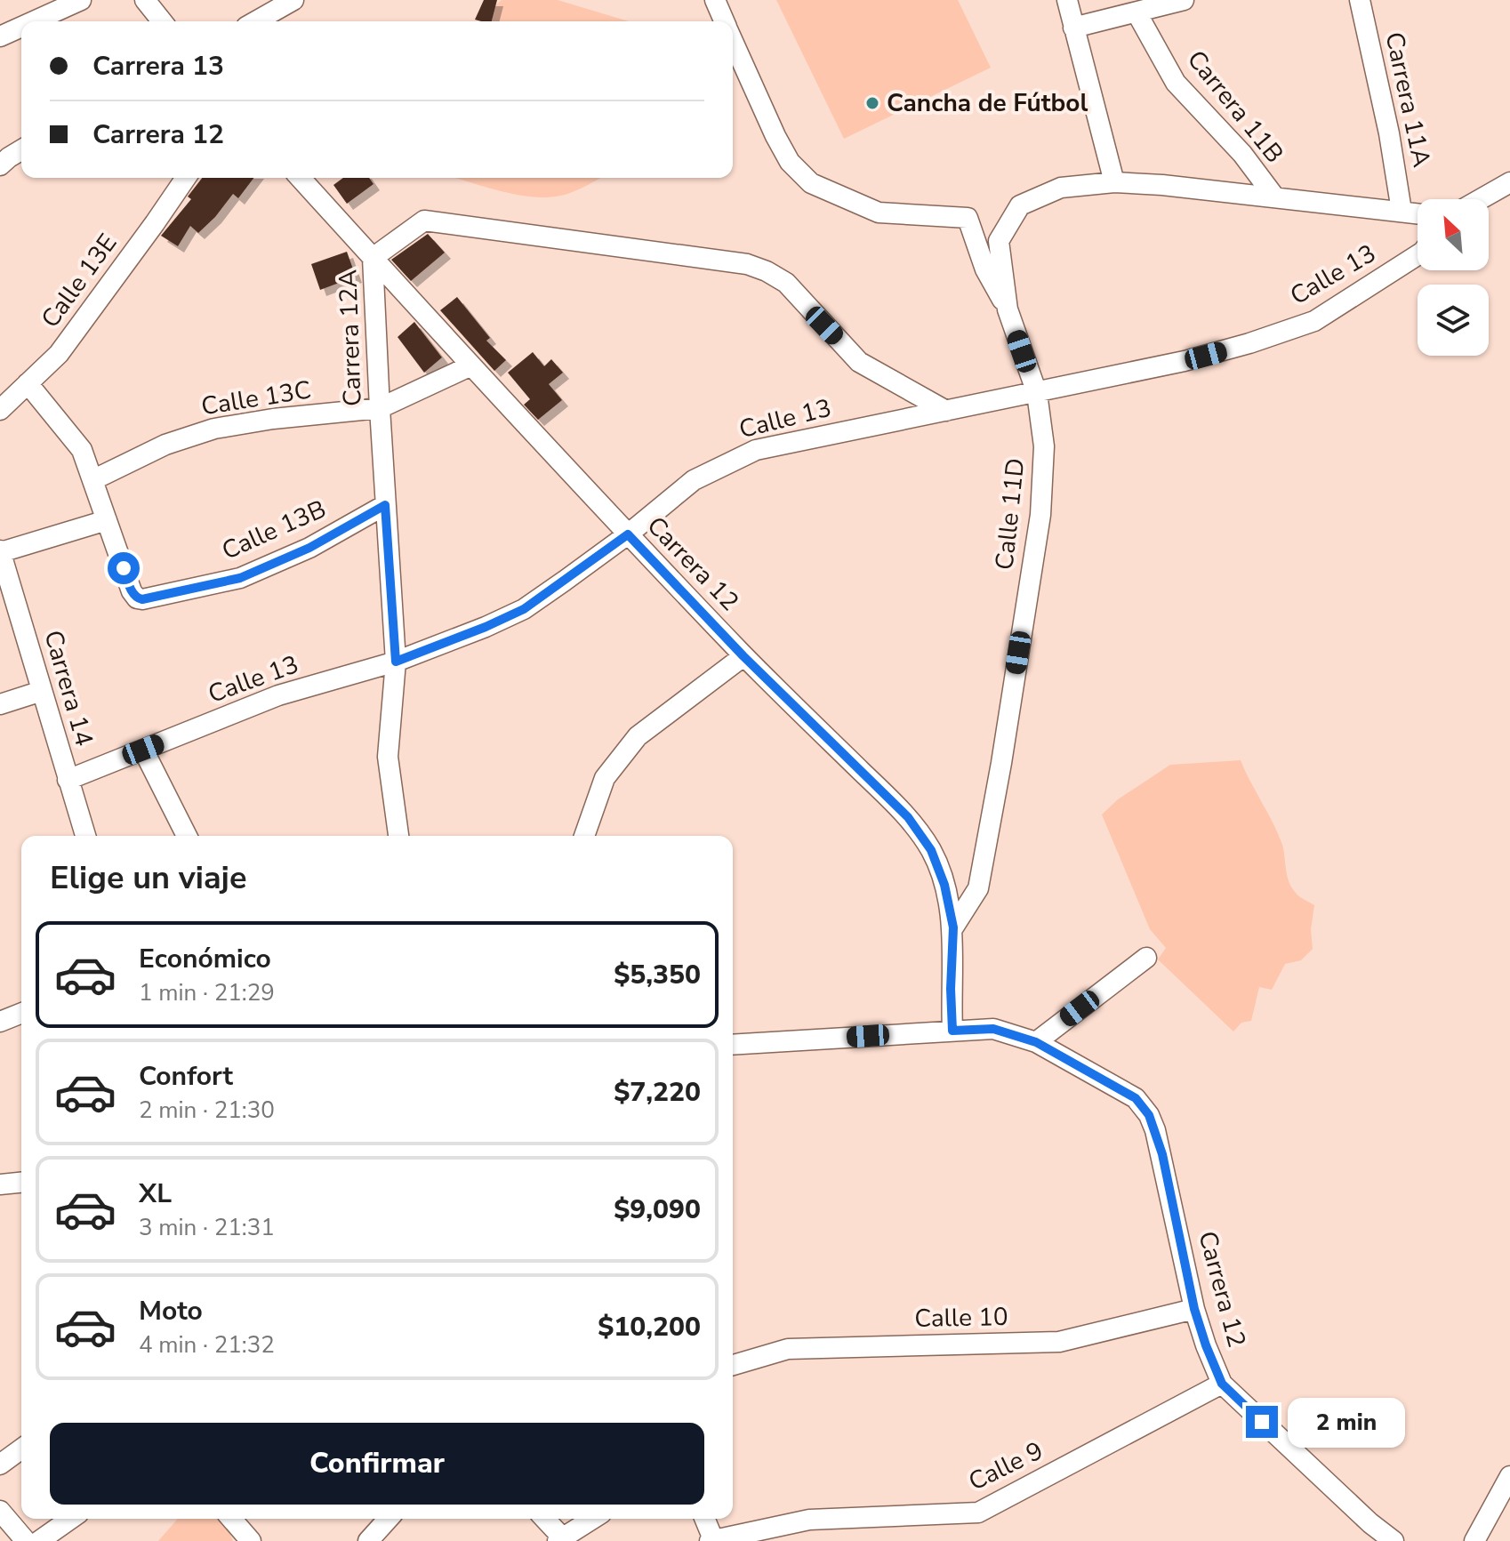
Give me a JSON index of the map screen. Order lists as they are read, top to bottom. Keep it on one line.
{"streets":{"street":["Carrera 11A","Carrera 11B","Calle 13","Calle 13E","Carrera 12A","Calle 13C","Calle 11D","Calle 13B","Carrera 12","Carrera 14","Calle 10","Calle 9"]},"crossings":[["Carrera 11A","Calle 11D"],["Carrera 11B","Calle 11D"],["Calle 13","Carrera 12A"],["Calle 13","Calle 11D"],["Calle 13","Carrera 12"],["Calle 13","Carrera 14"],["Carrera 12A","Calle 13C"],["Carrera 12A","Calle 13B"],["Carrera 12A","Carrera 12"],["Calle 13C","Carrera 12"],["Calle 11D","Carrera 12"],["Carrera 12","Calle 10"],["Carrera 12","Calle 9"]],"places":["Cancha de Fútbol"],"north":"top left","page":{"banner":["Carrera 13","Carrera 12"],"heading":"Elige un viaje","list":[{"name":"Económico","note":"1 min · 21:29","value":"$5,350"},{"name":"Confort","note":"2 min · 21:30","value":"$7,220"},{"name":"XL","note":"3 min · 21:31","value":"$9,090"},{"name":"Moto","note":"4 min · 21:32","value":"$10,200"}],"bubble":"2 min","buttons":"Confirmar"}}
